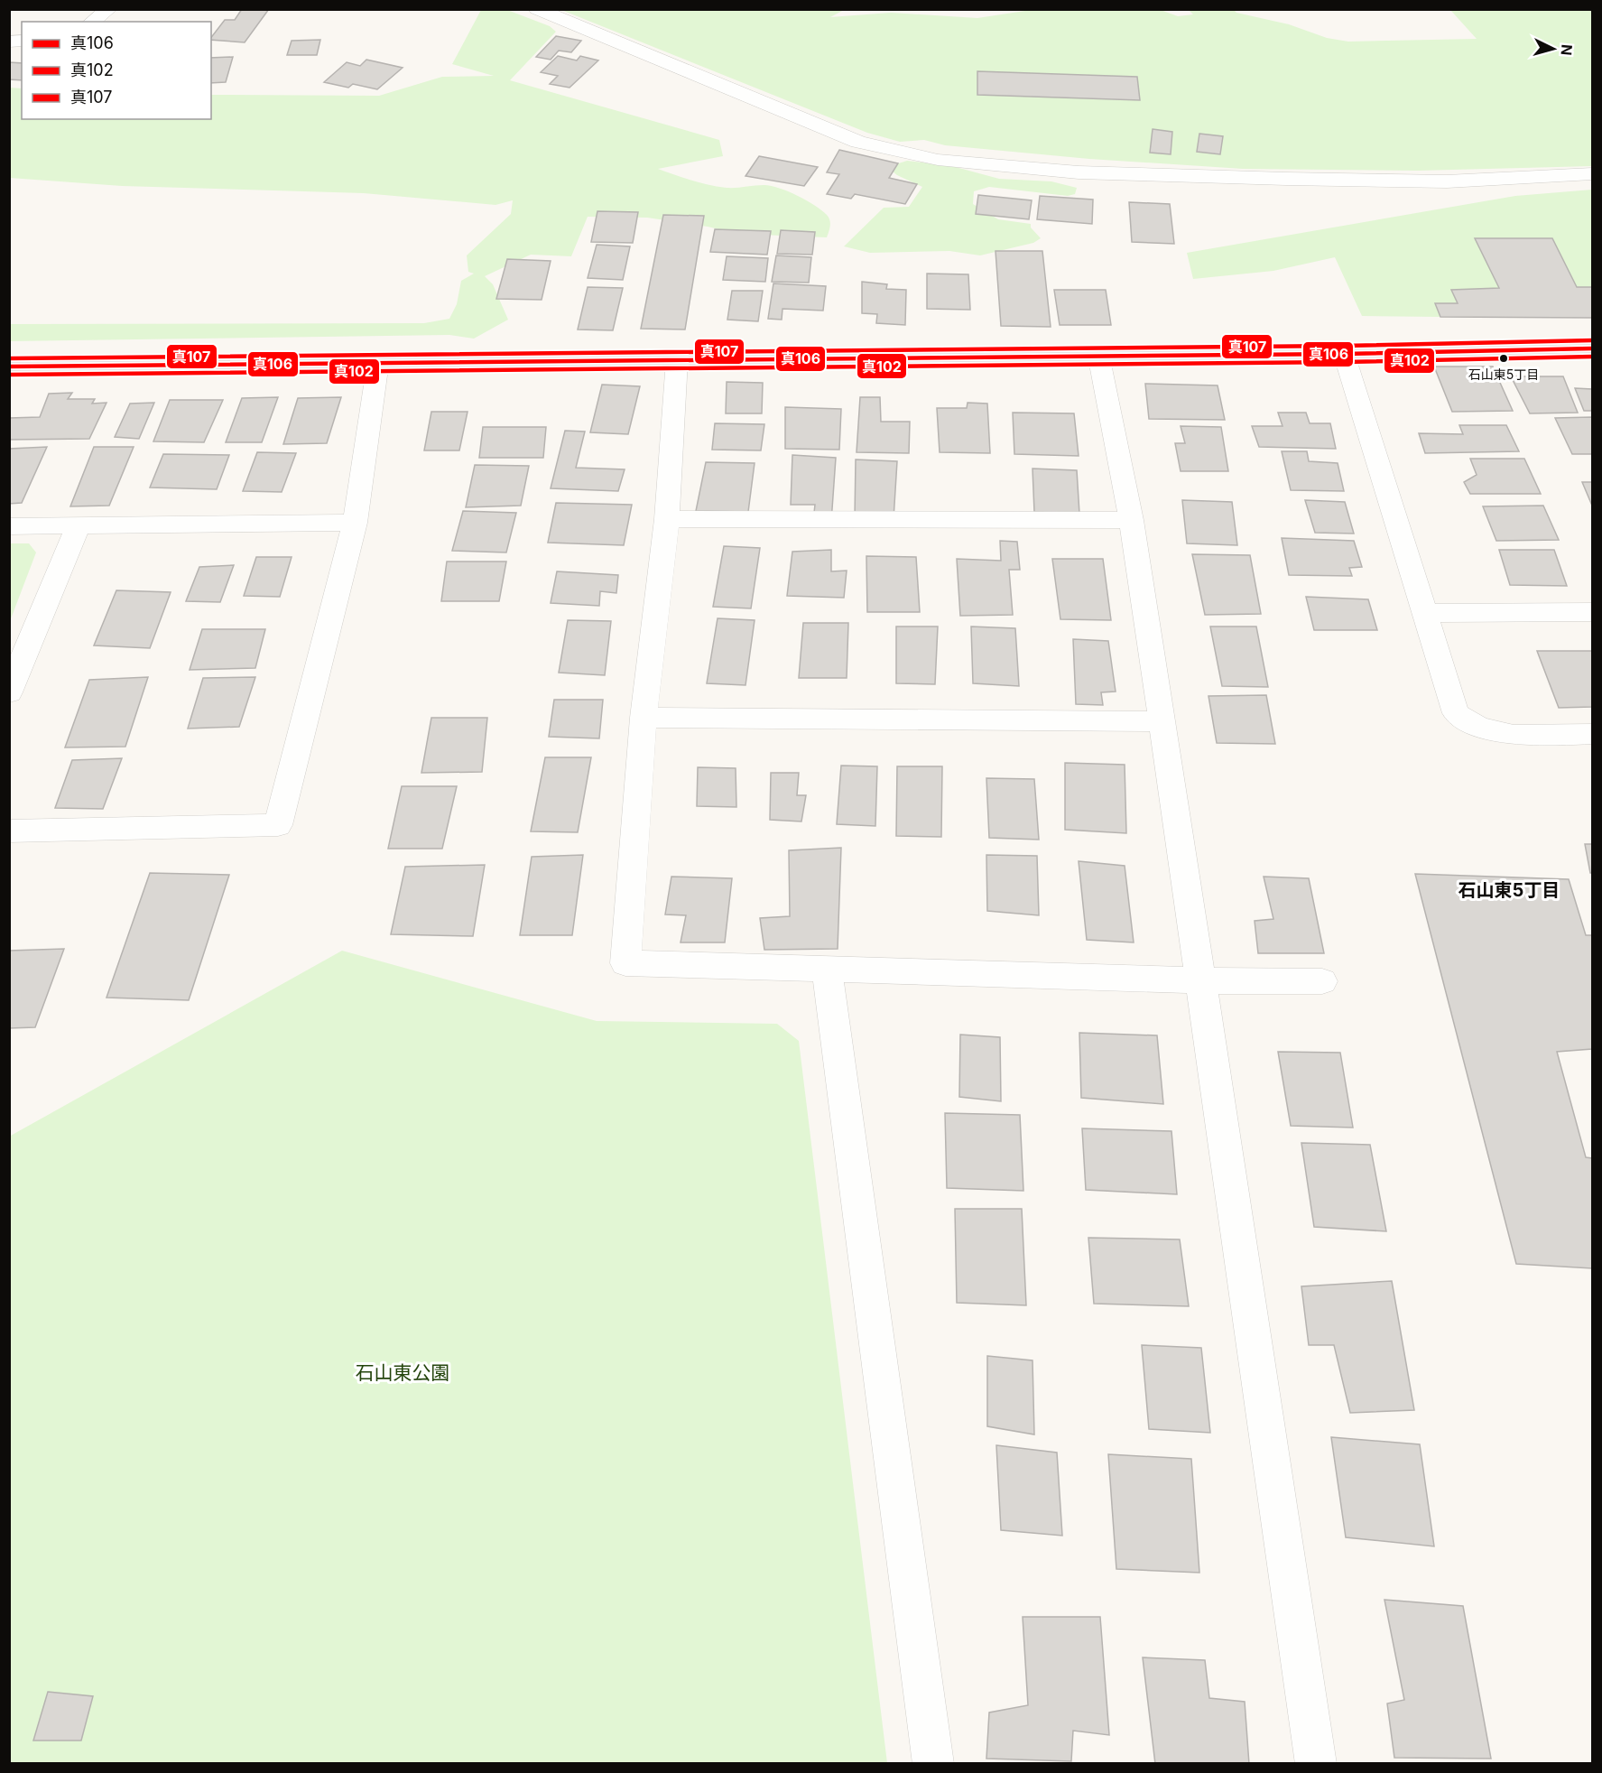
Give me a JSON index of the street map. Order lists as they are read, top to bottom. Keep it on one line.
{"districts":["石山東5丁目"],"parks":["石山東公園"],"places":["石山東5丁目"],"lines":["transit line 真107","transit line 真106","transit line 真102"],"legend":["真106","真102","真107"],"north":"right"}
